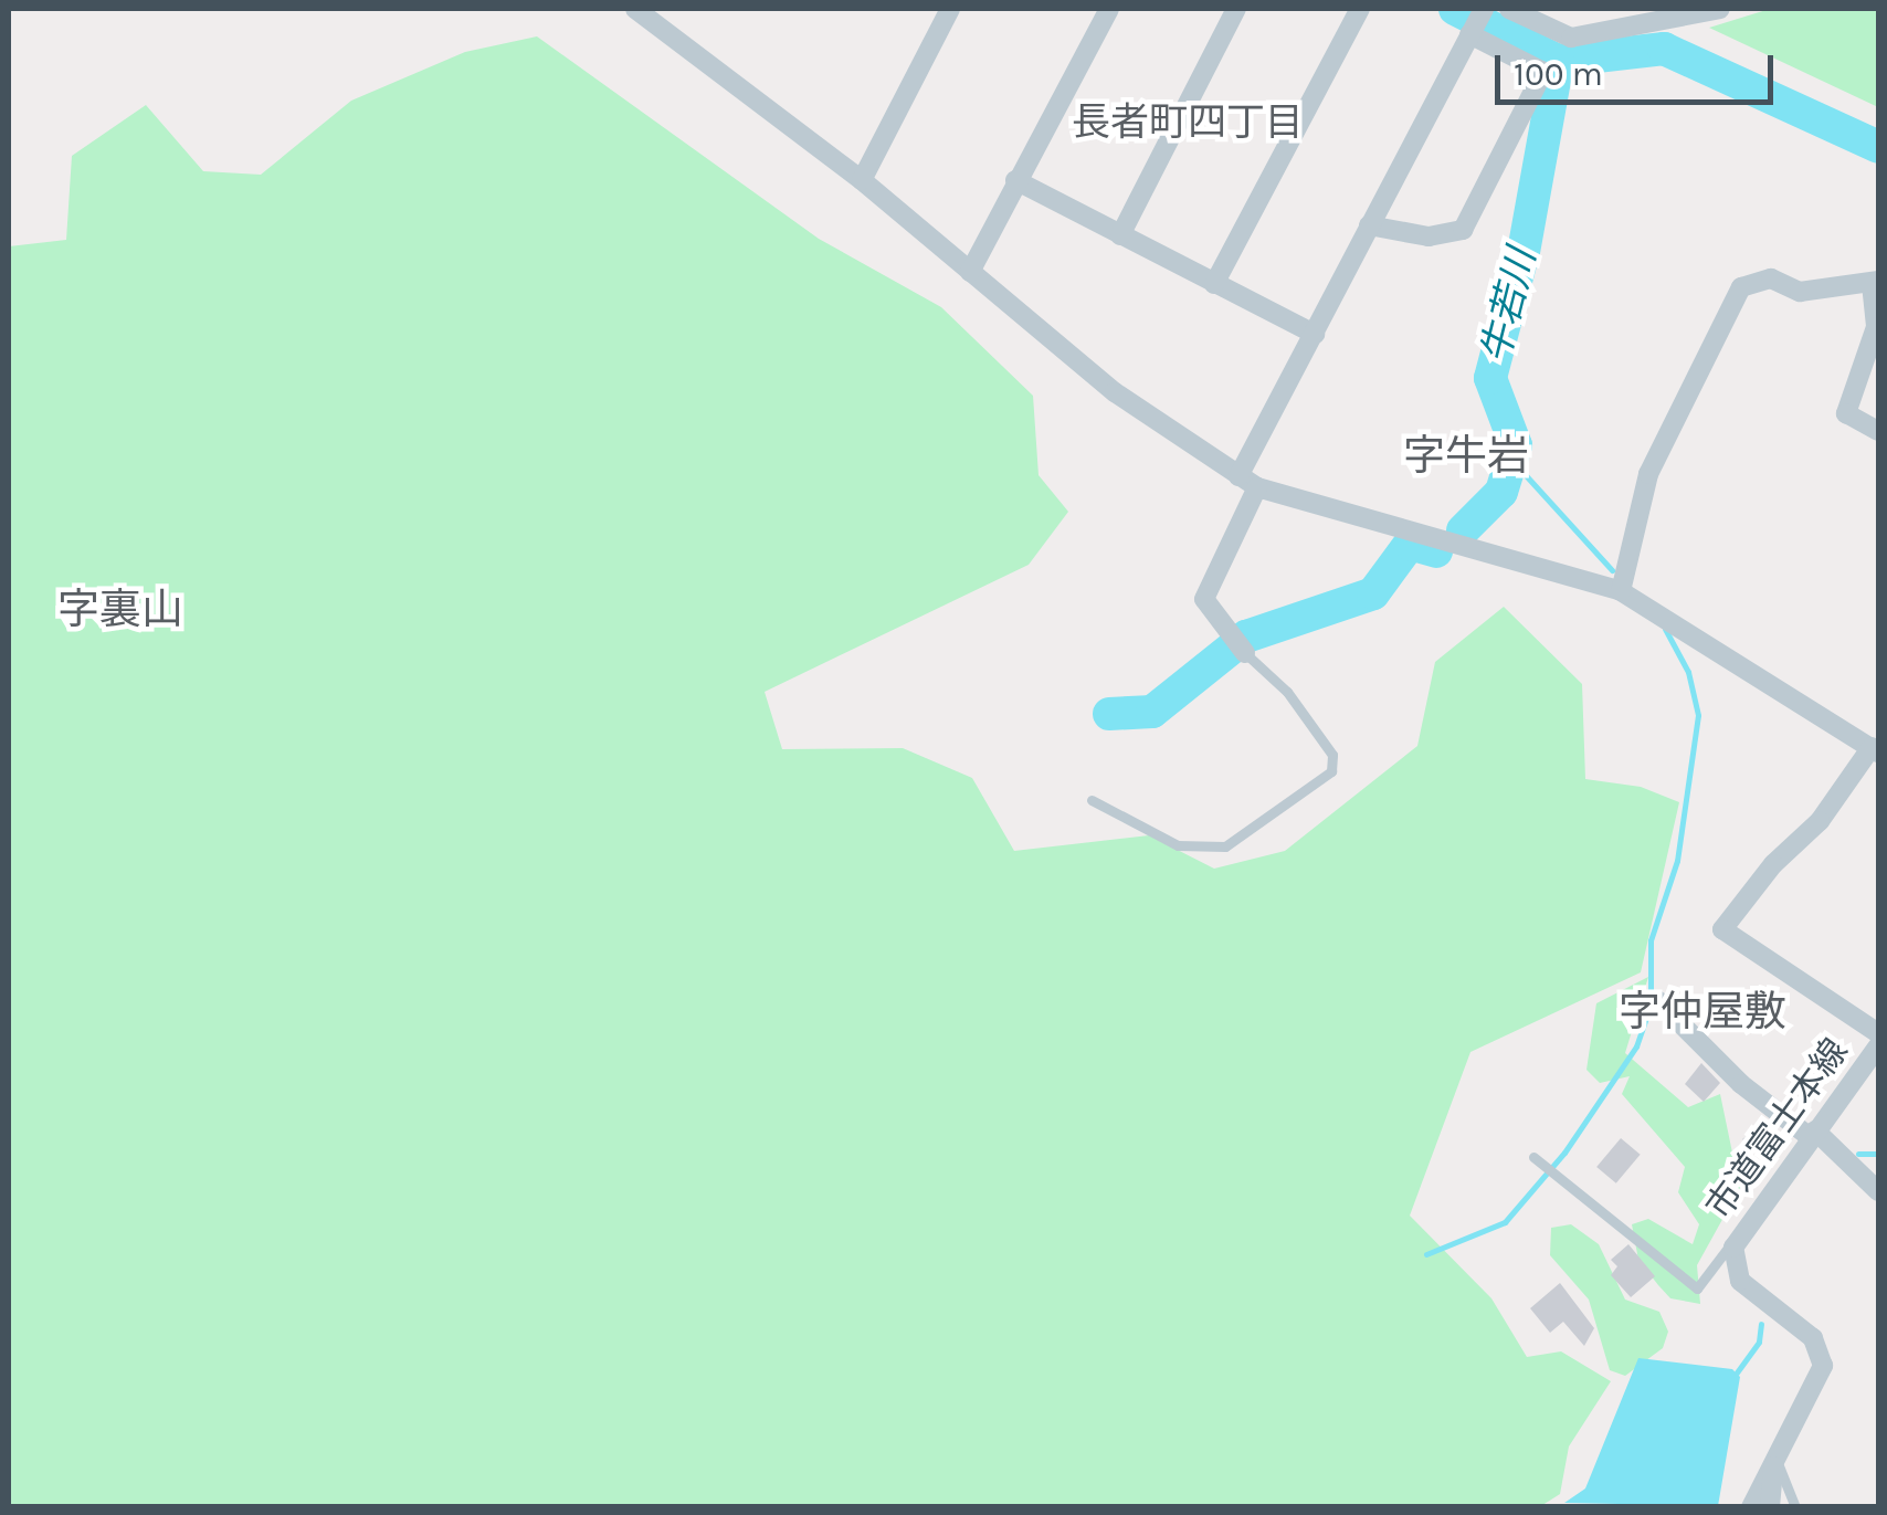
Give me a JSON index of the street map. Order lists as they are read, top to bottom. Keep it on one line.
{"streets":{"street":["市道富士本線"]},"districts":["長者町四丁目","字牛岩","字裏山","字仲屋敷"],"water":["牛若川"],"scale_bar":"100 m"}
